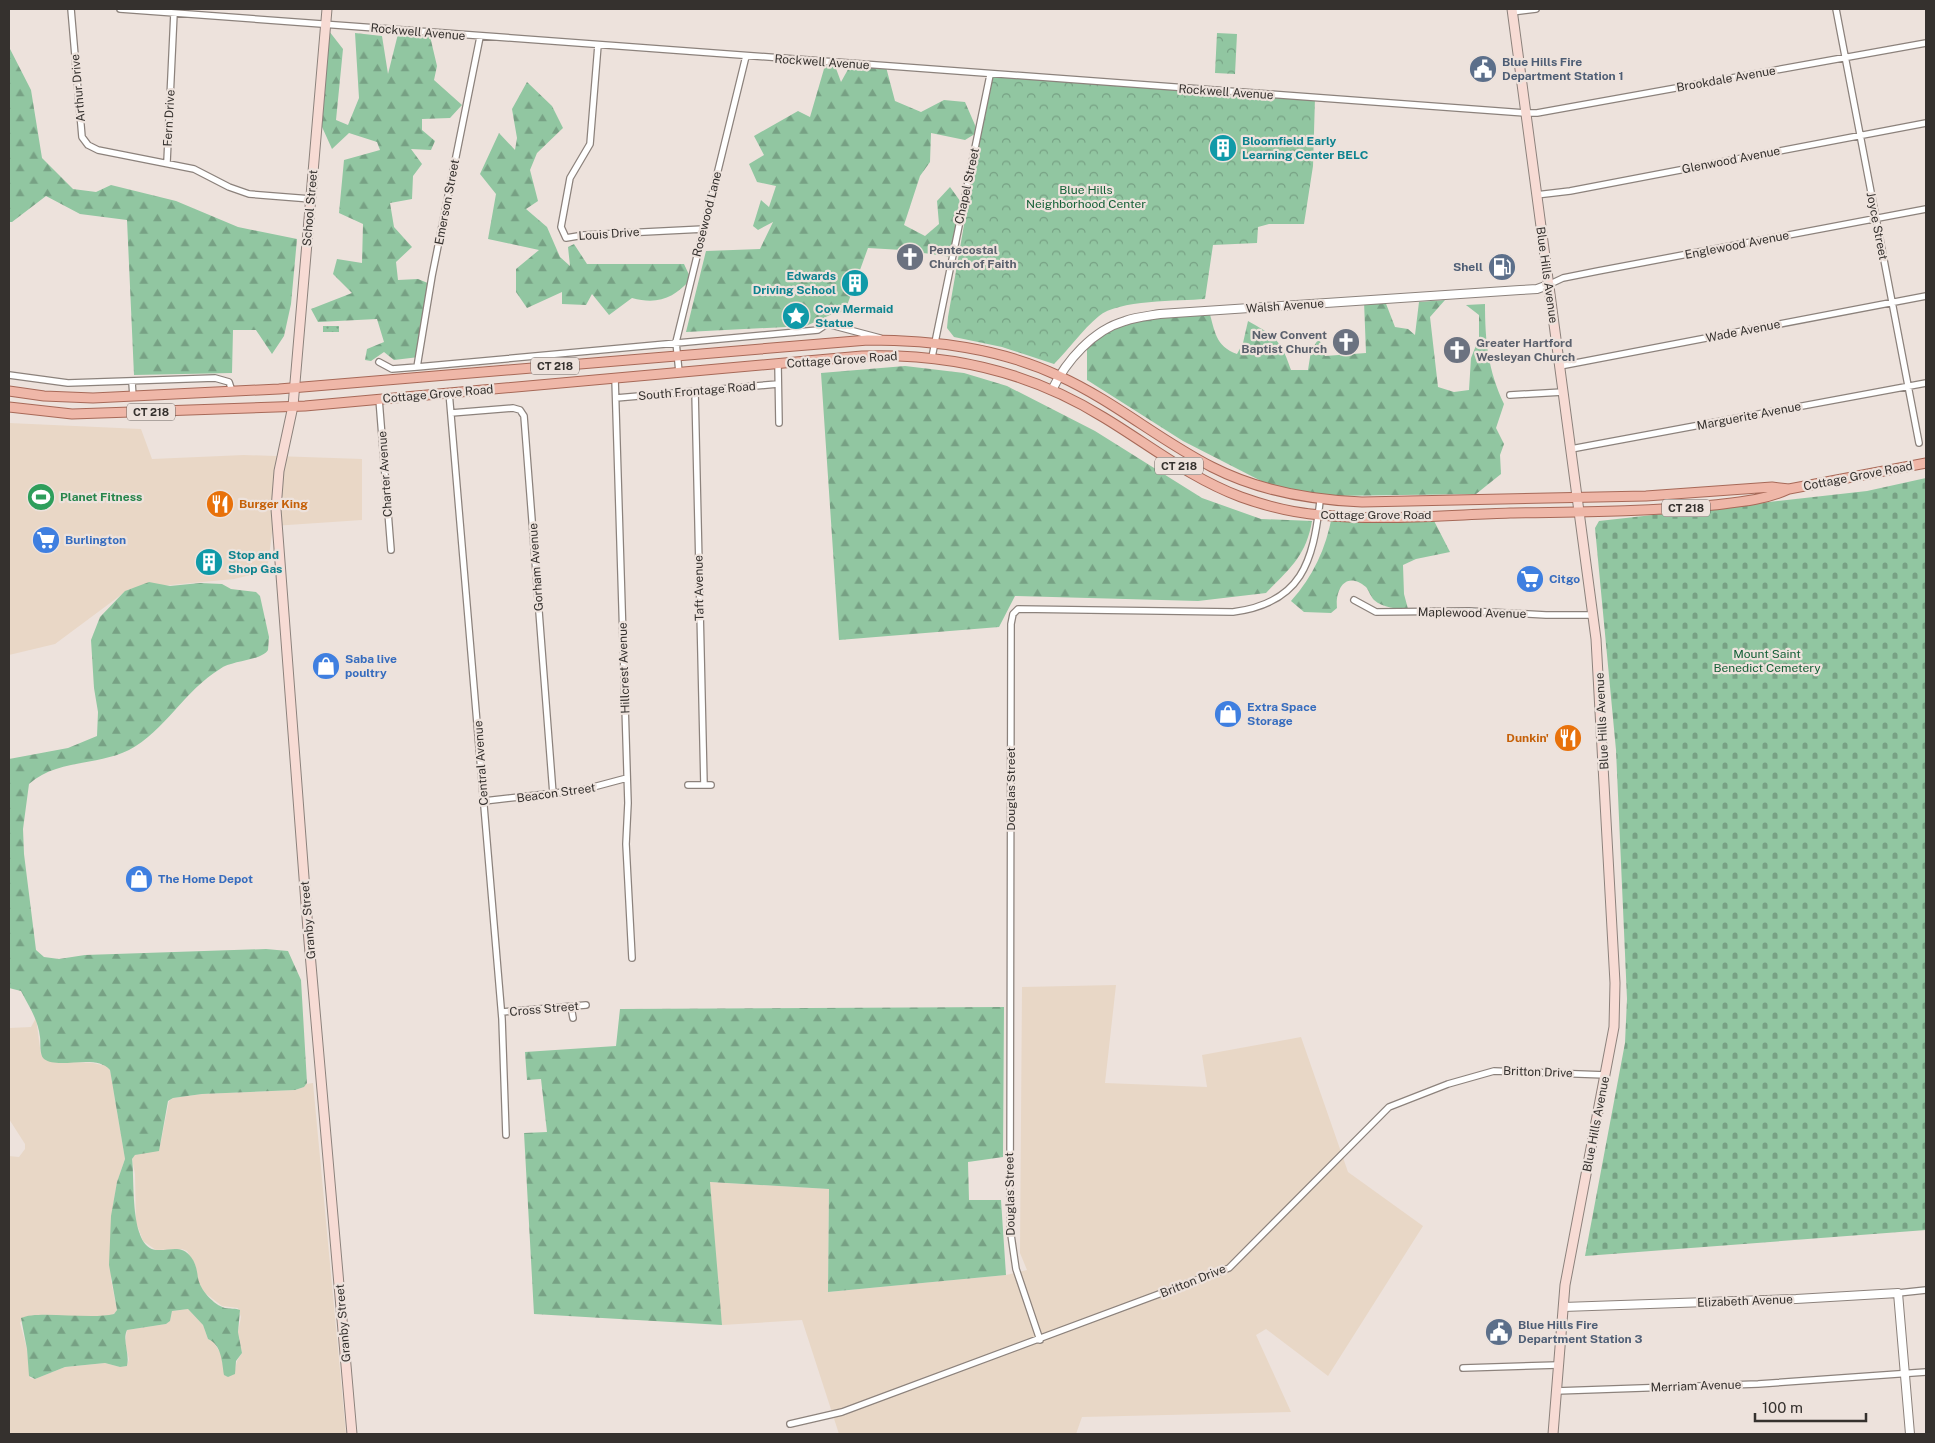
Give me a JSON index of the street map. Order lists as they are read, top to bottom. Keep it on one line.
{"streets":{"main road":["School Street","Blue Hills Avenue","Cottage Grove Road","CT 218","Granby Street"],"street":["Rockwell Avenue","Brookdale Avenue","Arthur Drive","Fern Drive","Glenwood Avenue","Chapel Street","Emerson Street","Rosewood Lane","Joyce Street","Louis Drive","Englewood Avenue","Walsh Avenue","Wade Avenue","South Frontage Road","Marguerite Avenue","Charter Avenue","Gorham Avenue","Taft Avenue","Maplewood Avenue","Hillcrest Avenue","Central Avenue","Douglas Street","Beacon Street","Cross Street","Britton Drive","Elizabeth Avenue","Merriam Avenue"]},"crossings":[["Rockwell Avenue","Brookdale Avenue"],["Rockwell Avenue","Fern Drive"],["Rockwell Avenue","Chapel Street"],["Rockwell Avenue","Emerson Street"],["Rockwell Avenue","School Street"],["Rockwell Avenue","Rosewood Lane"],["Rockwell Avenue","Louis Drive"],["Rockwell Avenue","Blue Hills Avenue"],["Brookdale Avenue","Joyce Street"],["Brookdale Avenue","Blue Hills Avenue"],["Arthur Drive","Fern Drive"],["Fern Drive","School Street"],["Glenwood Avenue","Joyce Street"],["Glenwood Avenue","Blue Hills Avenue"],["Chapel Street","Cottage Grove Road"],["Emerson Street","Cottage Grove Road"],["School Street","Cottage Grove Road"],["School Street","Granby Street"],["Rosewood Lane","Louis Drive"],["Rosewood Lane","Cottage Grove Road"],["Joyce Street","Englewood Avenue"],["Joyce Street","Wade Avenue"],["Joyce Street","Marguerite Avenue"],["Englewood Avenue","Blue Hills Avenue"],["Englewood Avenue","Walsh Avenue"],["Blue Hills Avenue","Walsh Avenue"],["Blue Hills Avenue","Wade Avenue"],["Blue Hills Avenue","Cottage Grove Road"],["Blue Hills Avenue","Marguerite Avenue"],["Blue Hills Avenue","Maplewood Avenue"],["Blue Hills Avenue","Britton Drive"],["Blue Hills Avenue","Elizabeth Avenue"],["Blue Hills Avenue","Merriam Avenue"],["Walsh Avenue","Cottage Grove Road"],["Cottage Grove Road","Charter Avenue"],["Cottage Grove Road","Hillcrest Avenue"],["Cottage Grove Road","Central Avenue"],["Cottage Grove Road","Douglas Street"],["Cottage Grove Road","Granby Street"],["South Frontage Road","Taft Avenue"],["South Frontage Road","Hillcrest Avenue"],["Gorham Avenue","Central Avenue"],["Gorham Avenue","Beacon Street"],["Hillcrest Avenue","Beacon Street"],["Central Avenue","Beacon Street"],["Central Avenue","Cross Street"],["Douglas Street","Britton Drive"]],"parks":["Blue Hills Neighborhood Center","Mount Saint Benedict Cemetery"],"places":{"public building":["Blue Hills Fire Department Station 1","Blue Hills Fire Department Station 3"],"building":["Bloomfield Early Learning Center BELC","Edwards Driving School","Stop and Shop Gas"],"church":["Pentecostal Church of Faith","New Convent Baptist Church","Greater Hartford Wesleyan Church"],"fuel station":["Shell"],"place":["Cow Mermaid Statue"],"sports":["Planet Fitness"],"restaurant":["Burger King","Dunkin'"],"supermarket":["Burlington","Citgo"],"shop":["Saba live poultry","Extra Space Storage","The Home Depot"]},"scale_bar":"100 m"}
